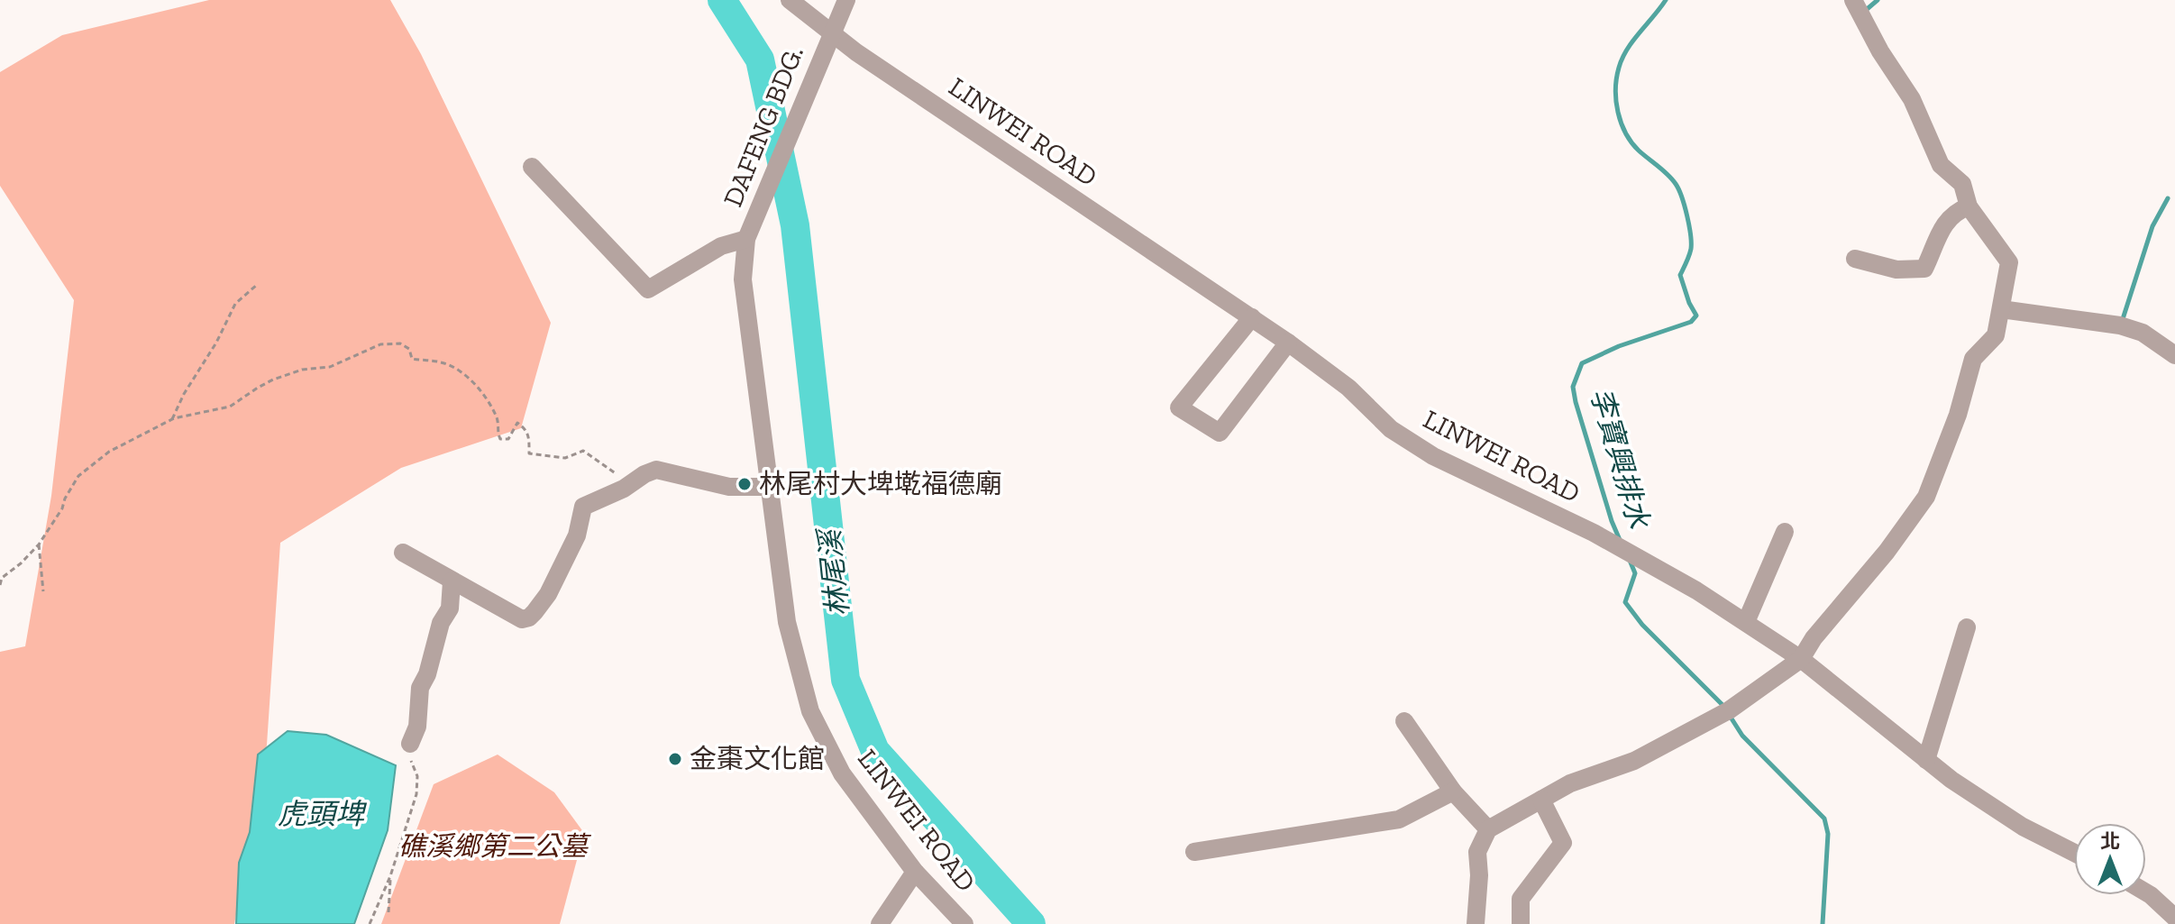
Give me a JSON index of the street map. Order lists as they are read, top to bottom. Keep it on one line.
{"streets":{"street":["DAFENG BDG.","LINWEI ROAD"]},"crossings":[["DAFENG BDG.","LINWEI ROAD"]],"water":["李寶興排水","林尾溪","虎頭埤"],"parks":["礁溪鄉第二公墓"],"places":["林尾村大埤墘福德廟","金棗文化館"],"north":"top"}
